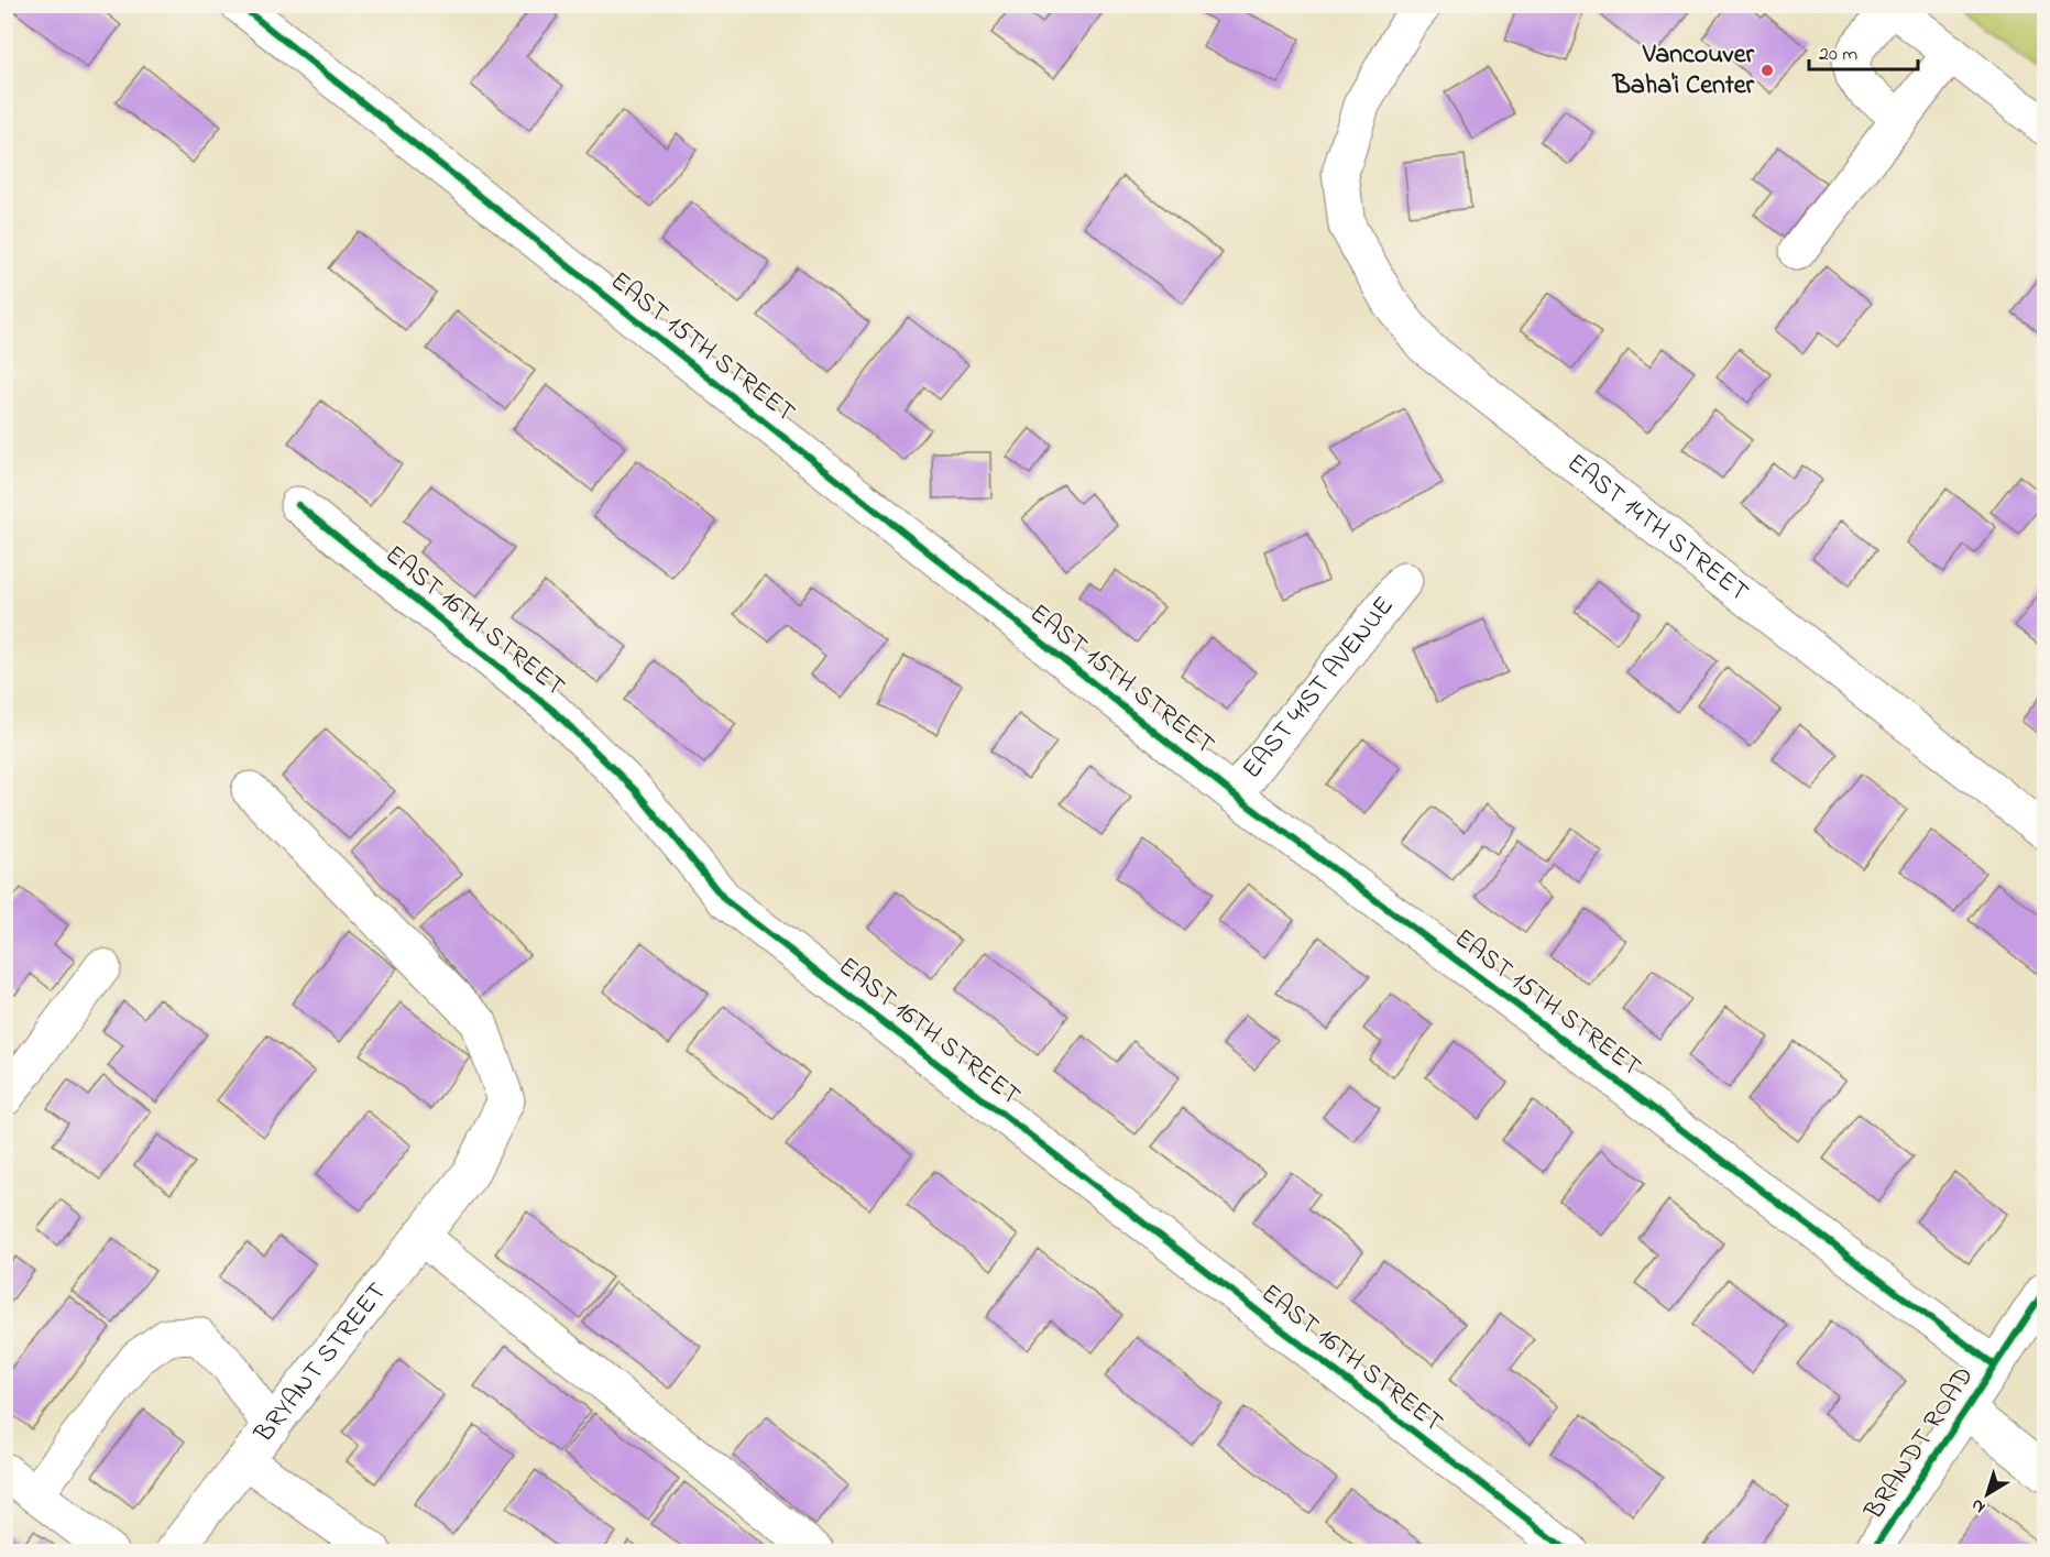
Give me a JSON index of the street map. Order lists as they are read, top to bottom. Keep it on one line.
{"streets":{"street":["EAST 15TH STREET","EAST 14TH STREET","EAST 16TH STREET","EAST 41ST AVENUE","BRYANT STREET","BRANDT ROAD"]},"crossings":[["EAST 15TH STREET","EAST 41ST AVENUE"],["EAST 15TH STREET","BRANDT ROAD"]],"places":["Vancouver Baha'i Center"],"scale_bar":"20 m","north":"bottom left"}
